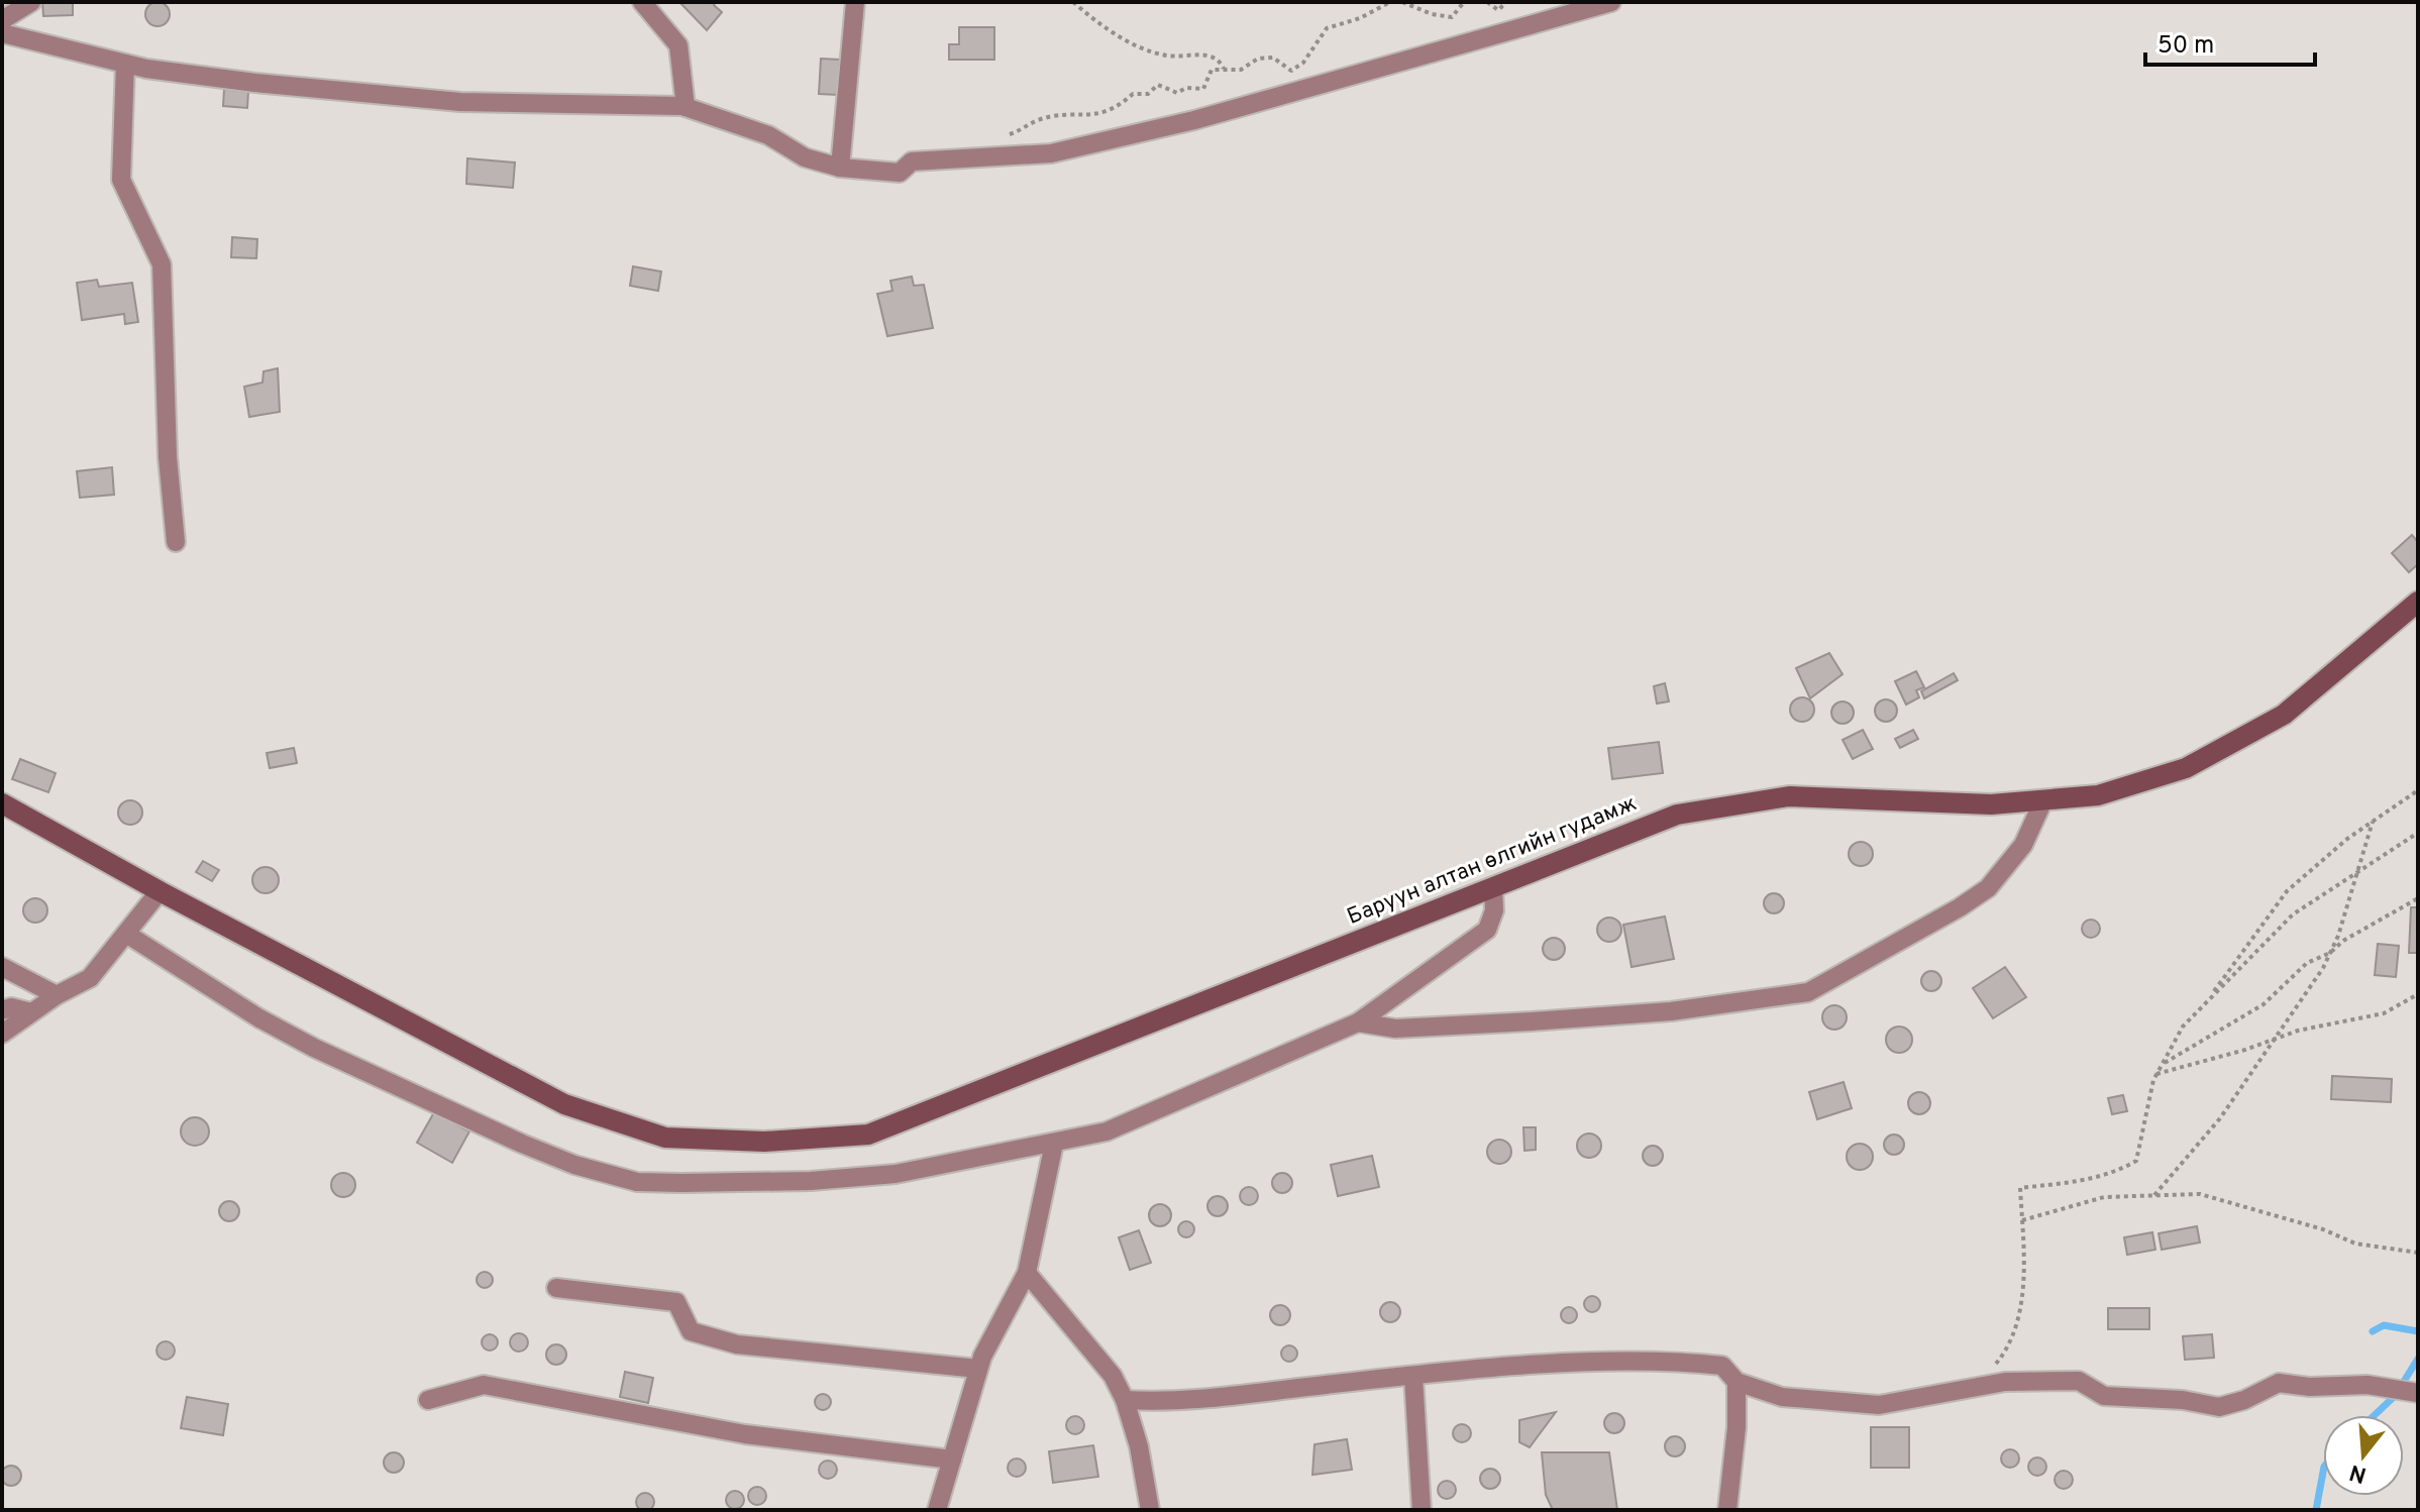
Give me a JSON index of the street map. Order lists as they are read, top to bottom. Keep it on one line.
{"streets":{"main road":["Баруун алтан өлгийн гудамж"]},"scale_bar":"50 m","north":"bottom"}
